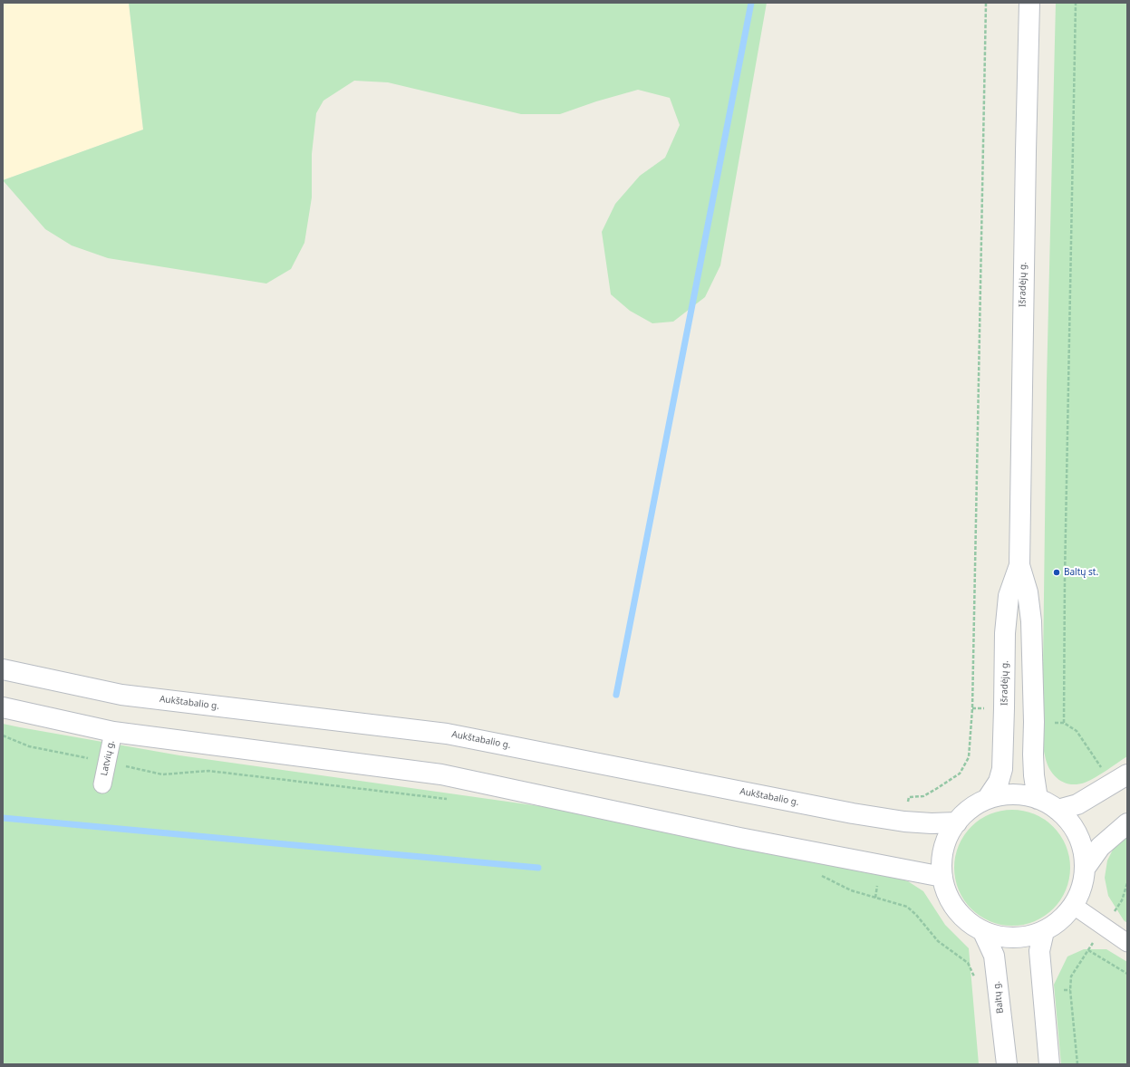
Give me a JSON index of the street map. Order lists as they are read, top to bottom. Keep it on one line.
{"streets":{"main road":["Išradėjų g.","Aukštabalio g.","Baltų g."],"street":["Latvių g."]},"places":["Baltų st."]}
